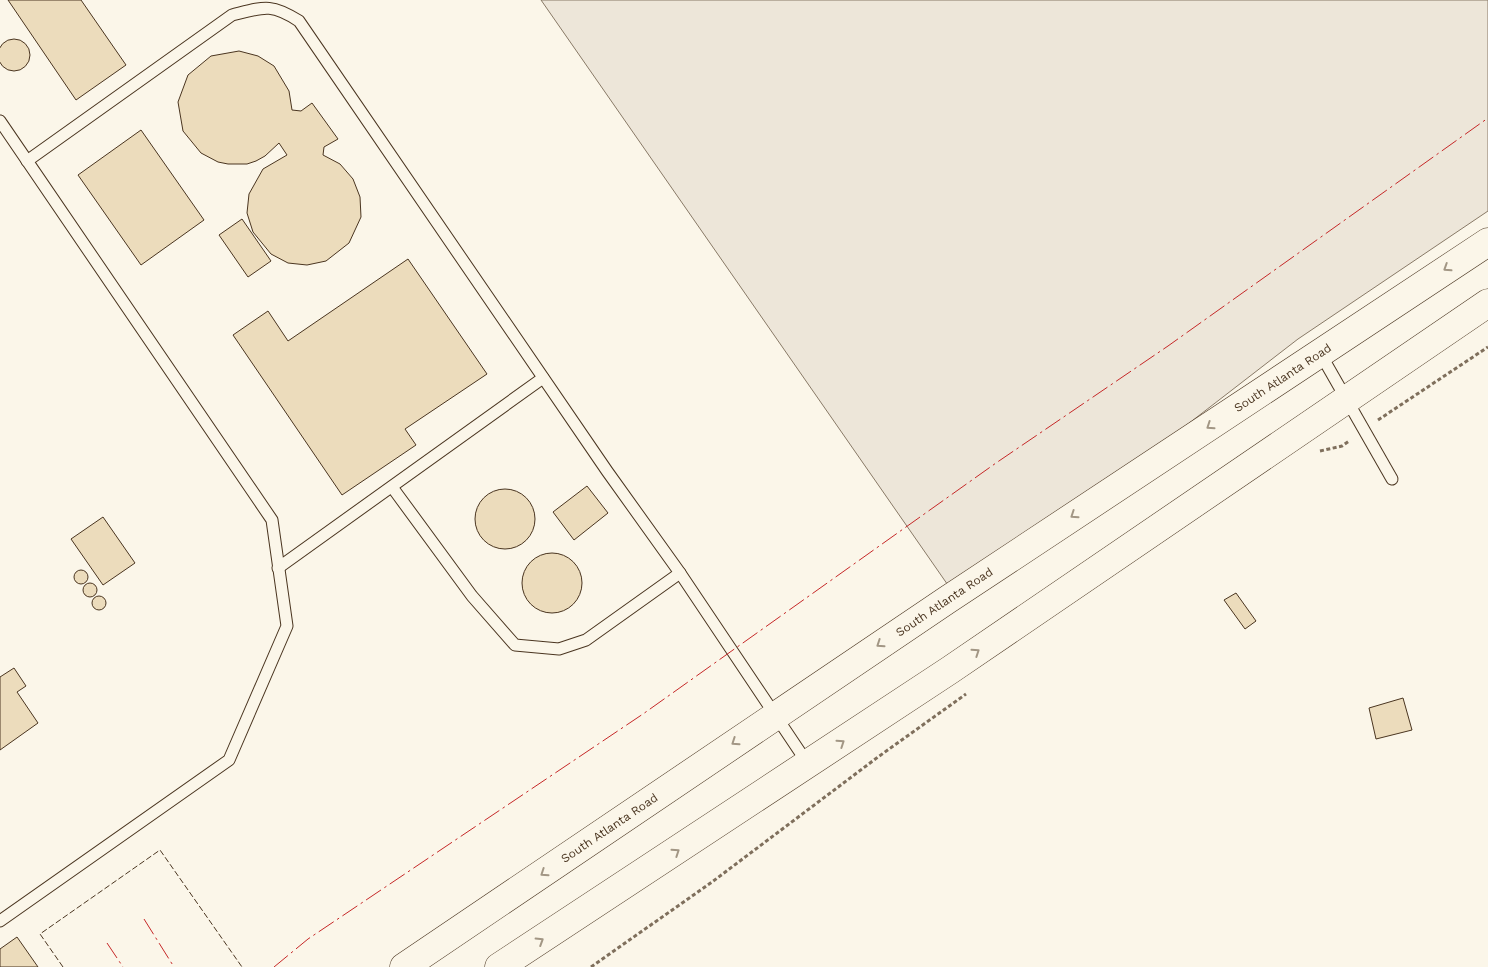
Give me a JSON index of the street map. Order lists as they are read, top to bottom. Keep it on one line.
{"streets":{"main road":["South Atlanta Road"]}}
